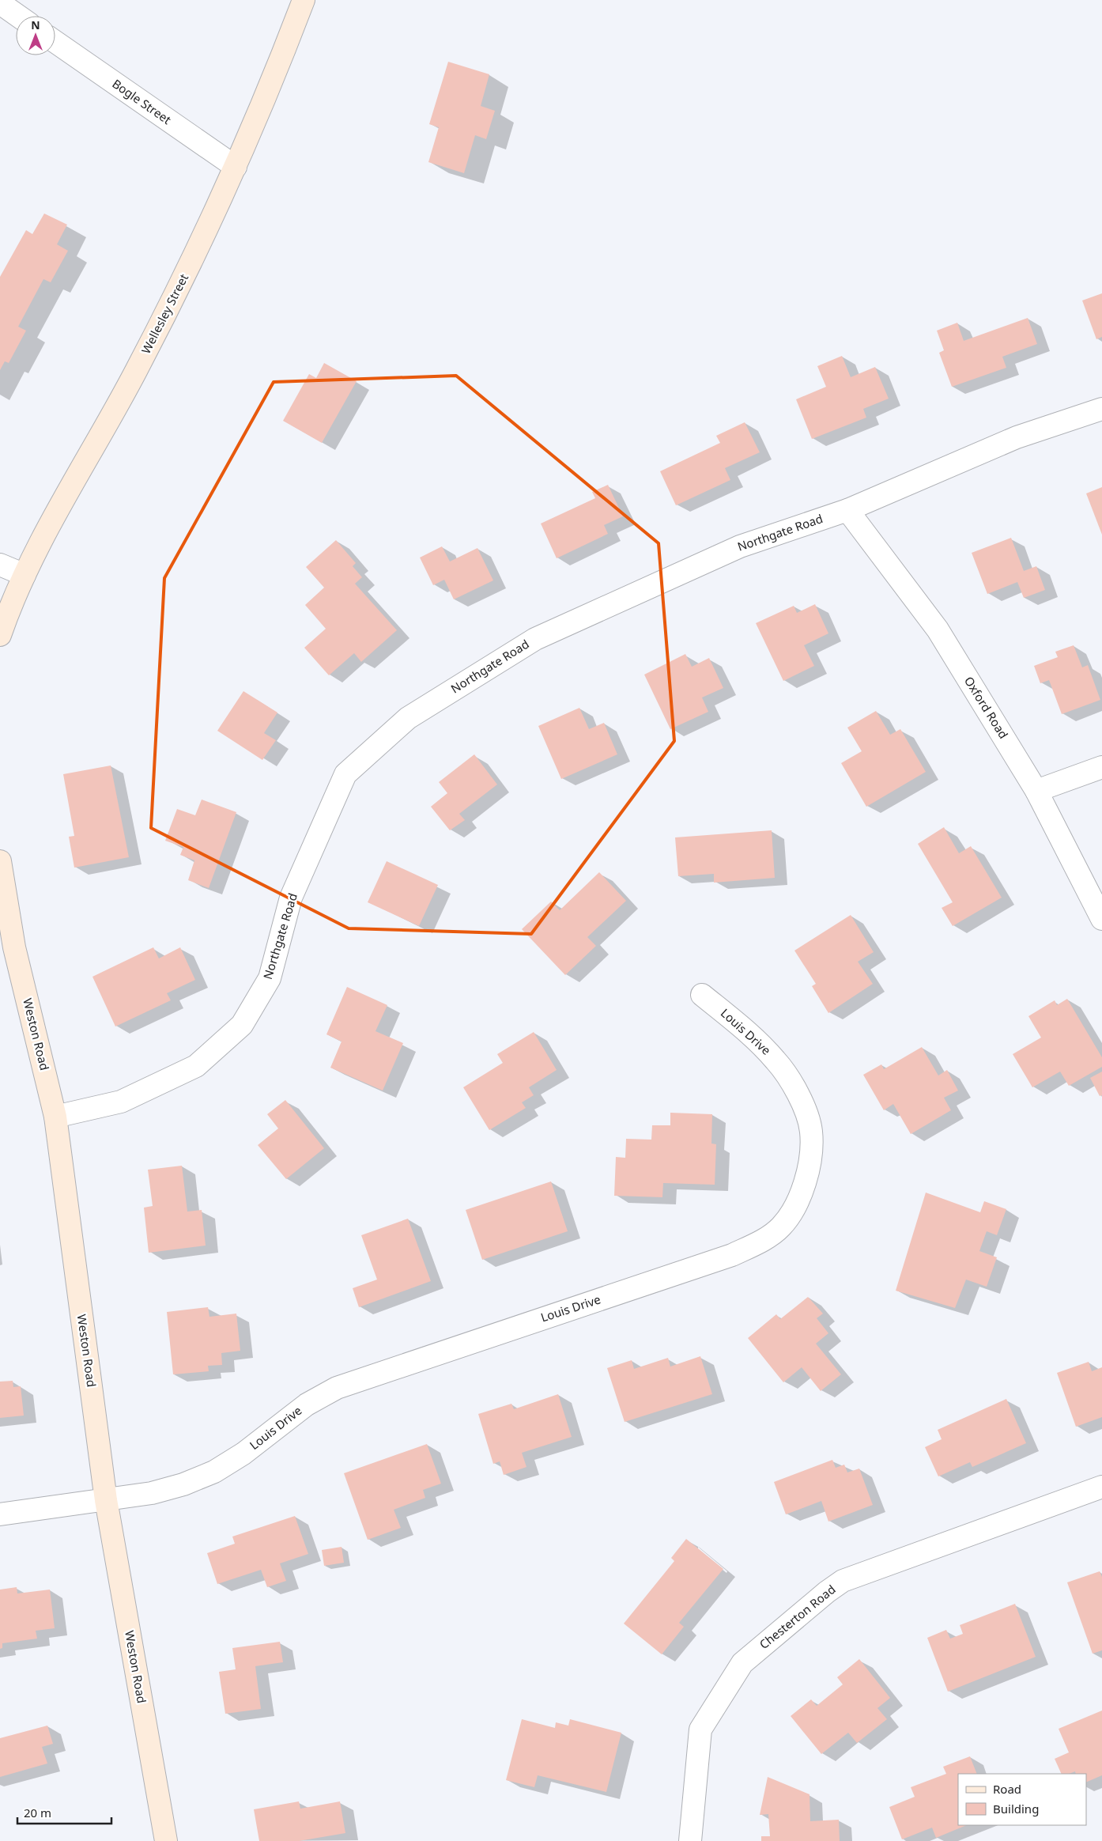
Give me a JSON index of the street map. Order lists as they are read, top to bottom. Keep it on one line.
{"streets":{"main road":["Wellesley Street","Weston Road"],"street":["Bogle Street","Northgate Road","Oxford Road","Louis Drive","Chesterton Road"]},"crossings":[["Bogle Street","Wellesley Street"],["Northgate Road","Oxford Road"],["Northgate Road","Weston Road"],["Louis Drive","Weston Road"]],"legend":["Road","Building"],"scale_bar":"20 m","north":"top"}
